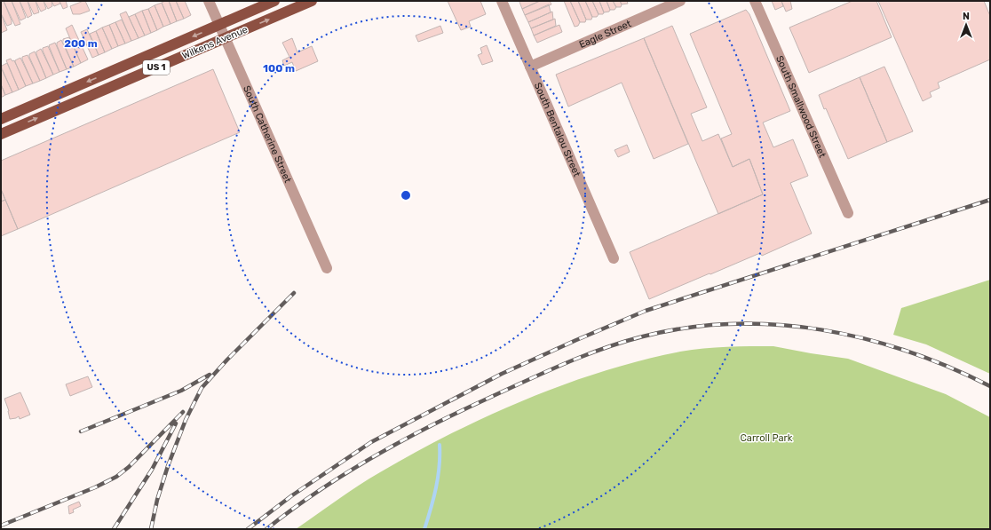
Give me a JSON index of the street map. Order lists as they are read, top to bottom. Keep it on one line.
{"streets":{"main road":["Wilkens Avenue","US 1"],"street":["Eagle Street","South Smallwood Street","South Bentalou Street","South Catherine Street"]},"crossings":[["Eagle Street","South Bentalou Street"],["Wilkens Avenue","South Catherine Street"]],"parks":["Carroll Park"],"north":"top","rings":["200 m","100 m"]}
